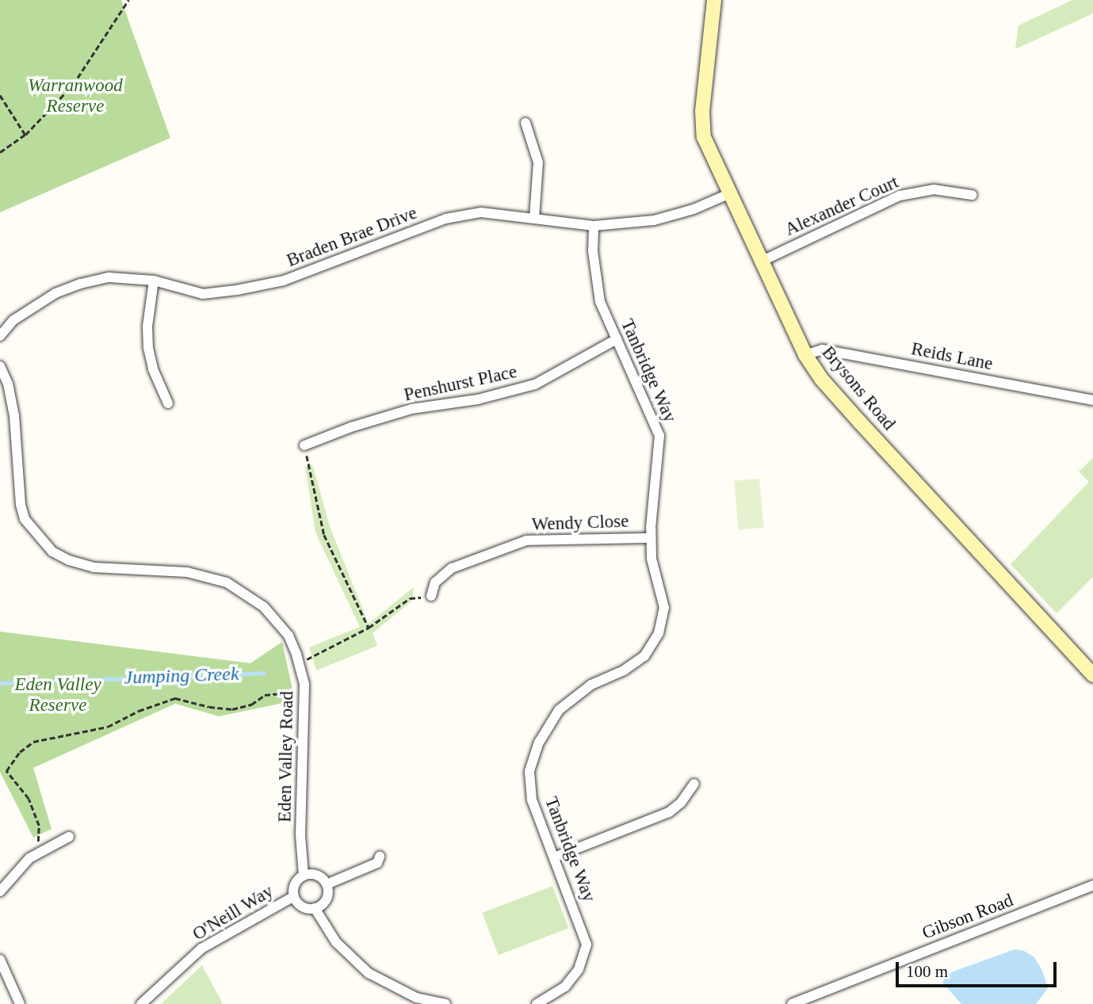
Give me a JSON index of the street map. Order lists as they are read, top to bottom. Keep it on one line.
{"streets":{"street":["Alexander Court","Braden Brae Drive","Reids Lane","Tanbridge Way","Penshurst Place","Brysons Road","Wendy Close","Eden Valley Road","O'Neill Way","Gibson Road"]},"crossings":[["Alexander Court","Brysons Road"],["Braden Brae Drive","Tanbridge Way"],["Braden Brae Drive","Brysons Road"],["Reids Lane","Brysons Road"],["Tanbridge Way","Penshurst Place"],["Tanbridge Way","Wendy Close"],["Eden Valley Road","O'Neill Way"]],"water":["Jumping Creek"],"parks":["Warranwood Reserve","Eden Valley Reserve"],"scale_bar":"100 m"}
